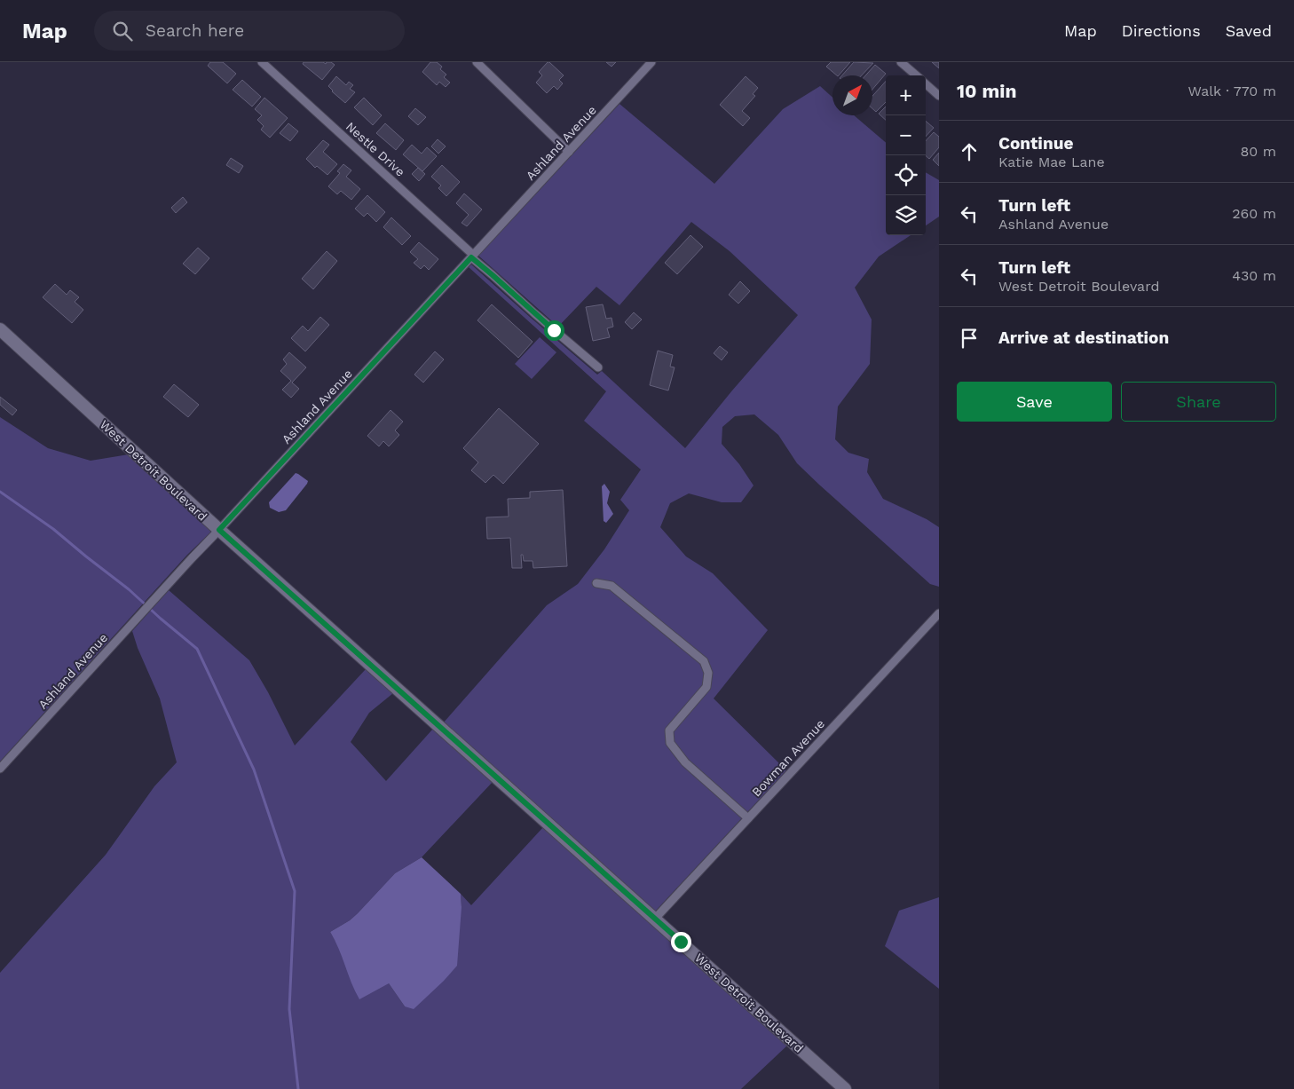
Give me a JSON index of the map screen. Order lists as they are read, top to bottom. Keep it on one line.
{"streets":{"street":["Ashland Avenue","Nestle Drive","West Detroit Boulevard","Bowman Avenue"]},"crossings":[["Ashland Avenue","Nestle Drive"],["Ashland Avenue","West Detroit Boulevard"],["West Detroit Boulevard","Bowman Avenue"]],"north":"top right","page":{"header":"Map","search":"Search here","nav":["Map","Directions","Saved"],"heading":["10 min","Walk · 770 m"],"map_buttons":["+","−"],"list":[["Continue","Katie Mae Lane","80 m"],["Turn left","Ashland Avenue","260 m"],["Turn left","West Detroit Boulevard","430 m"],"Arrive at destination"],"buttons":["Save","Share"]}}
